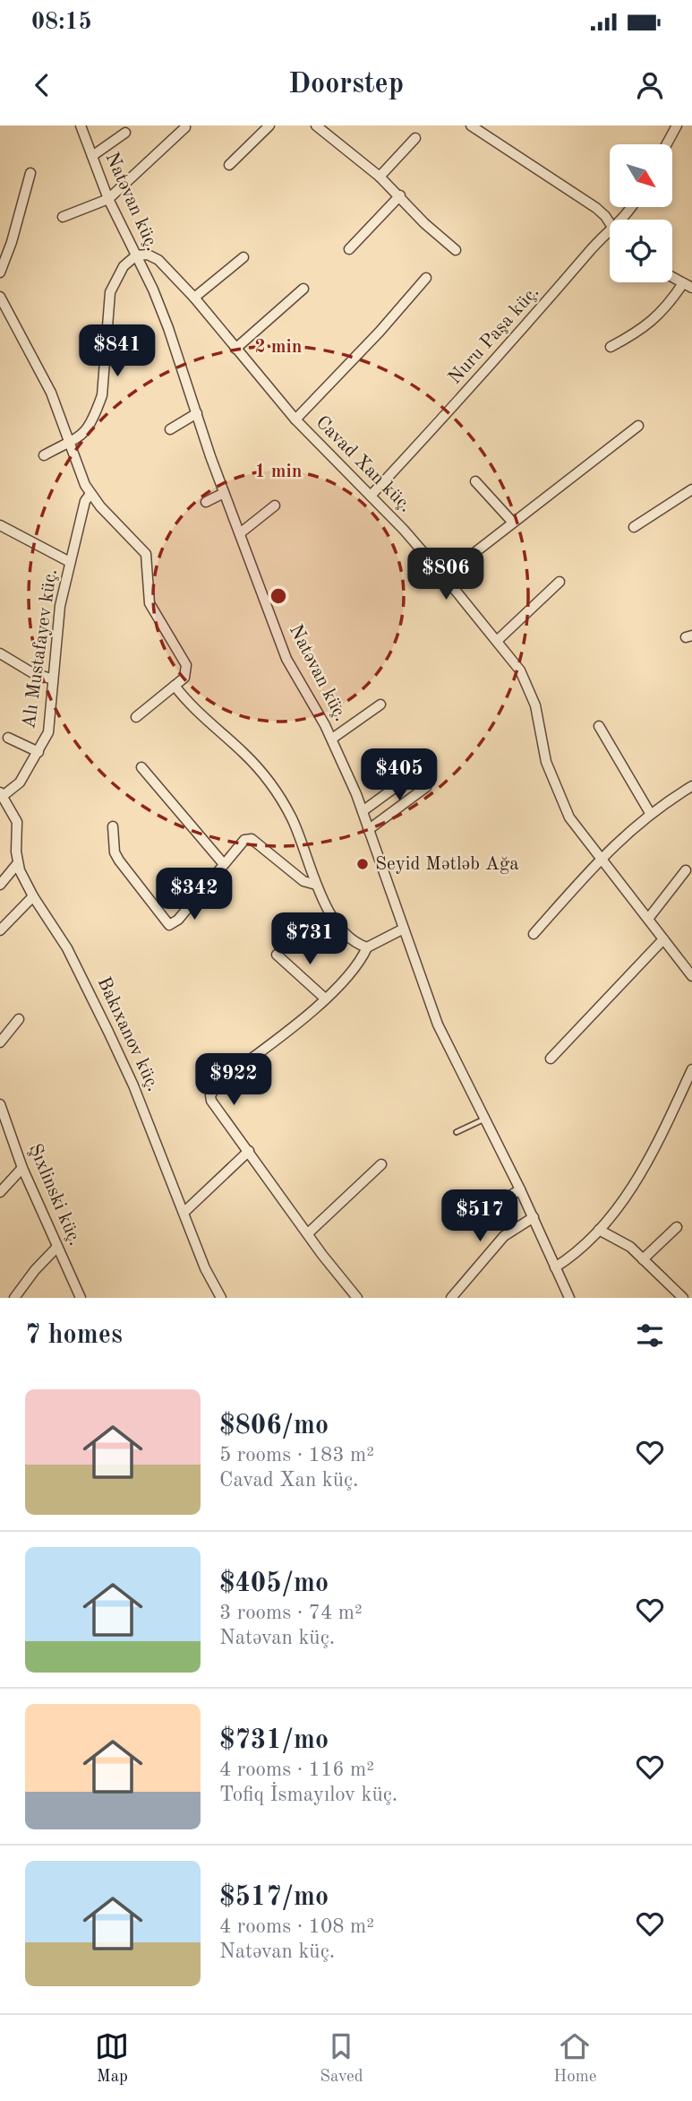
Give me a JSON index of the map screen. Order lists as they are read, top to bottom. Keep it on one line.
{"streets":{"street":["Natəvan küç.","Nuru Paşa küç.","Cavad Xan küç.","Alı Mustafayev küç.","Bakıxanov küç.","Şıxlinski küç."]},"crossings":[["Natəvan küç.","Cavad Xan küç."],["Nuru Paşa küç.","Cavad Xan küç."],["Alı Mustafayev küç.","Bakıxanov küç."]],"places":["Seyid Mətləb Ağa"],"north":"bottom right","page":{"status":"08:15","header":"Doorstep","price":["$841","$806","$405","$342","$731","$922","$517"],"heading":"7 homes","list":[{"name":"$806/mo","note":"5 rooms · 183 m² · Cavad Xan küç."},{"name":"$405/mo","note":"3 rooms · 74 m² · Natəvan küç."},{"name":"$731/mo","note":"4 rooms · 116 m² · Tofiq İsmayılov küç."},{"name":"$517/mo","note":"4 rooms · 108 m² · Natəvan küç."}],"tabs":["Map","Saved","Home"]},"rings":["2 min","1 min"]}
